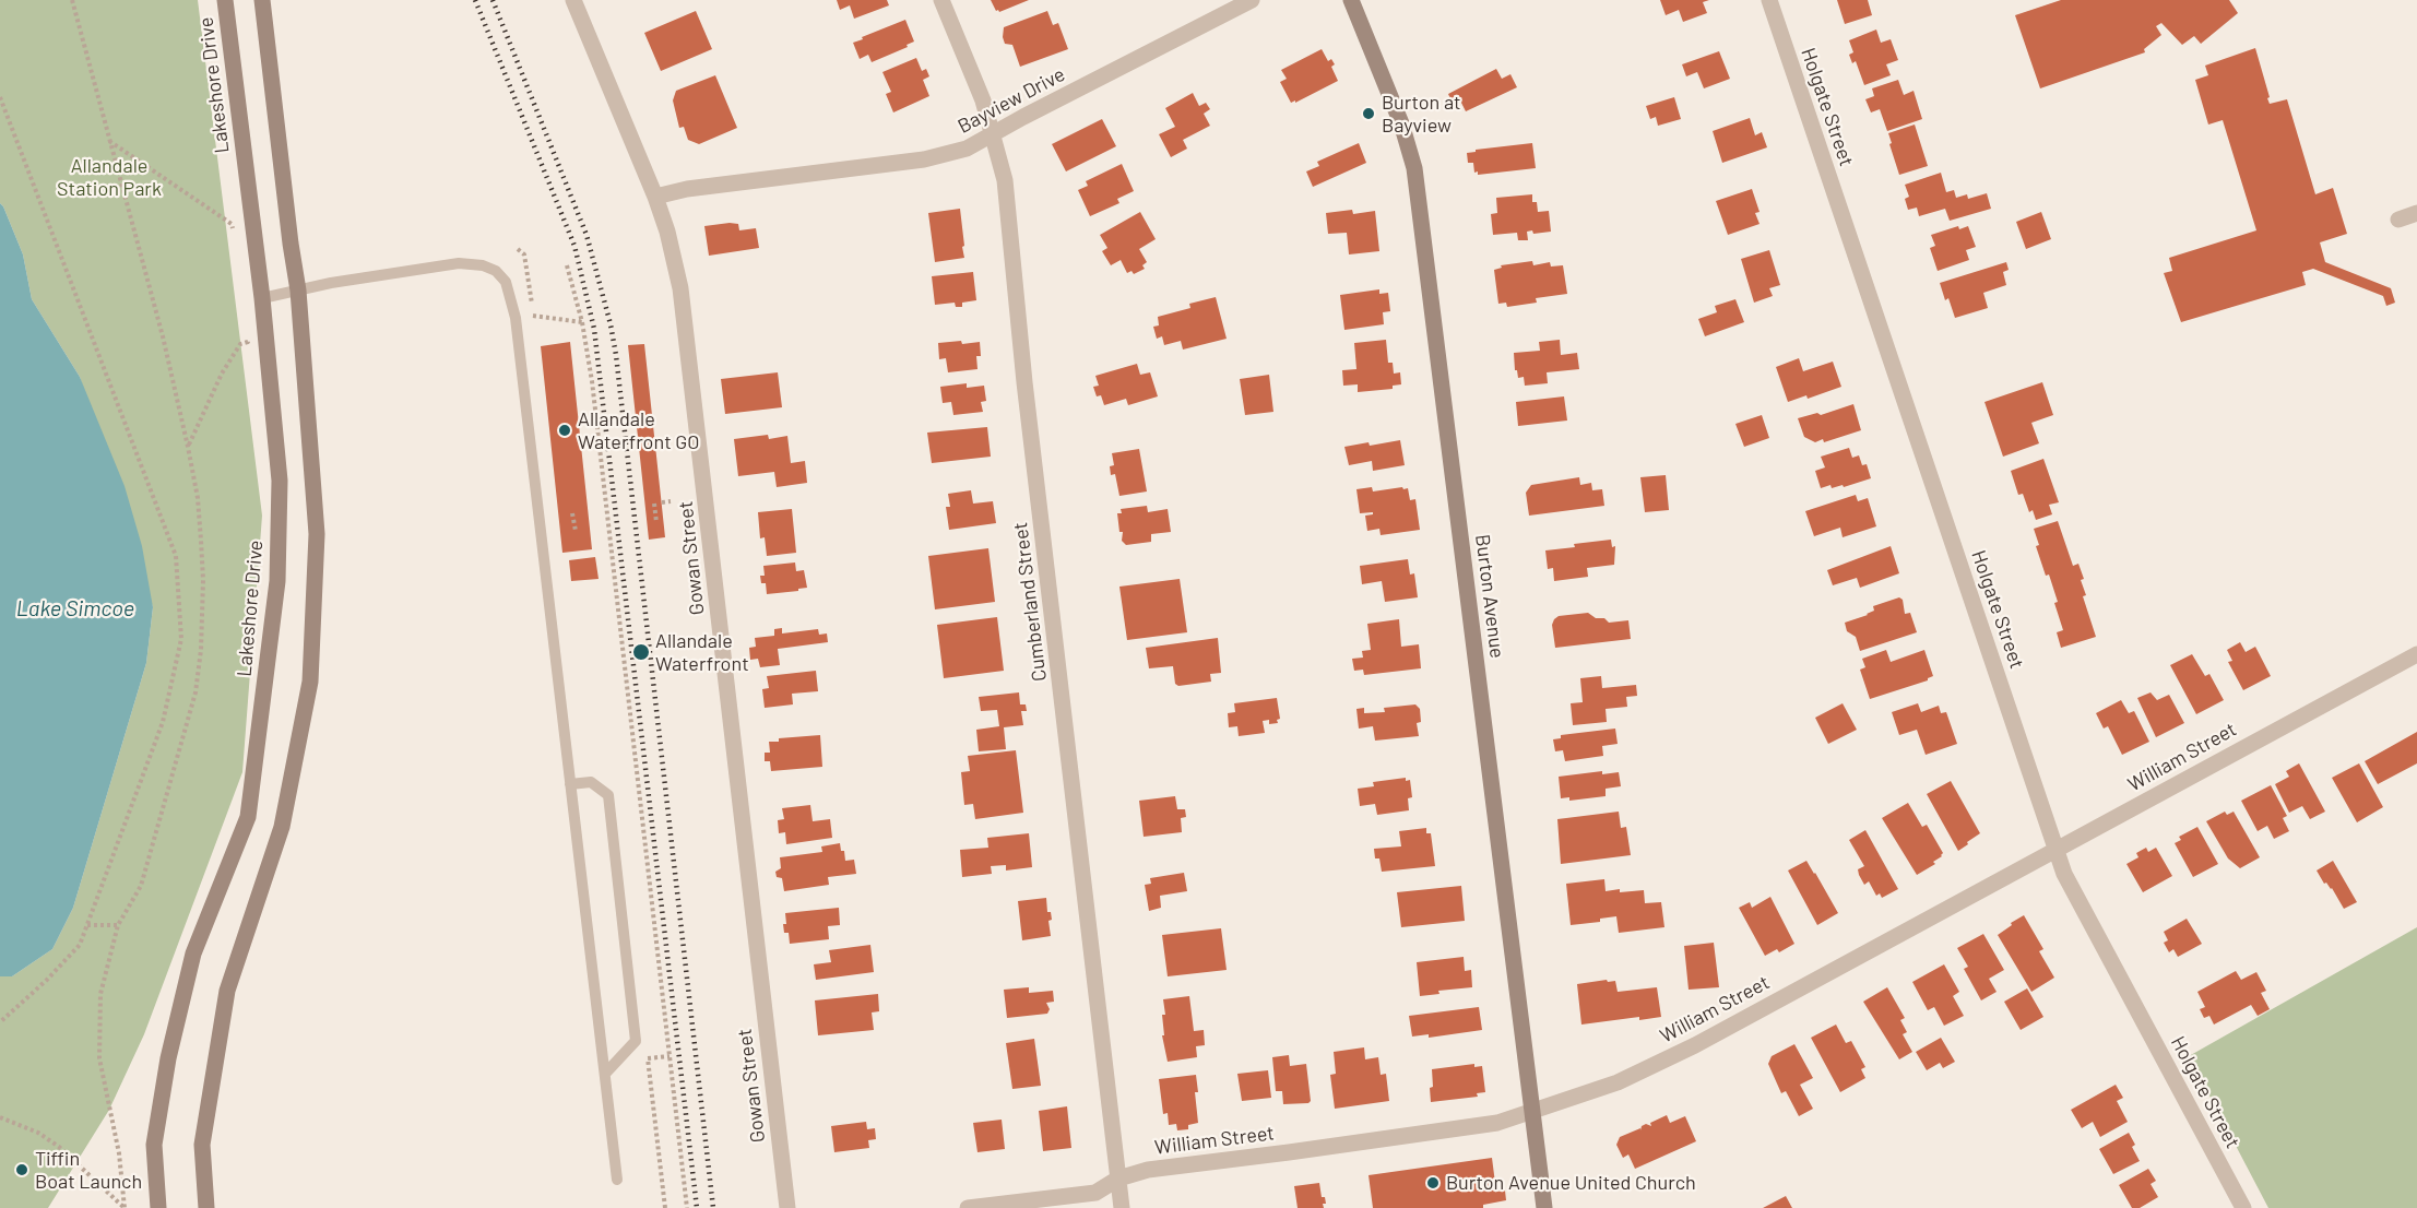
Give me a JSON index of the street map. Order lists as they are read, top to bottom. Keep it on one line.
{"streets":{"main road":["Lakeshore Drive","Burton Avenue"],"street":["Bayview Drive","Holgate Street","Gowan Street","Cumberland Street","William Street"]},"crossings":[["Bayview Drive","Gowan Street"],["Bayview Drive","Cumberland Street"],["Holgate Street","William Street"],["Burton Avenue","William Street"],["Cumberland Street","William Street"]],"water":["Lake Simcoe"],"parks":["Allandale Station Park"],"places":["Burton at Bayview","Allandale Waterfront GO","Allandale Waterfront","Tiffin Boat Launch","Burton Avenue United Church"]}
